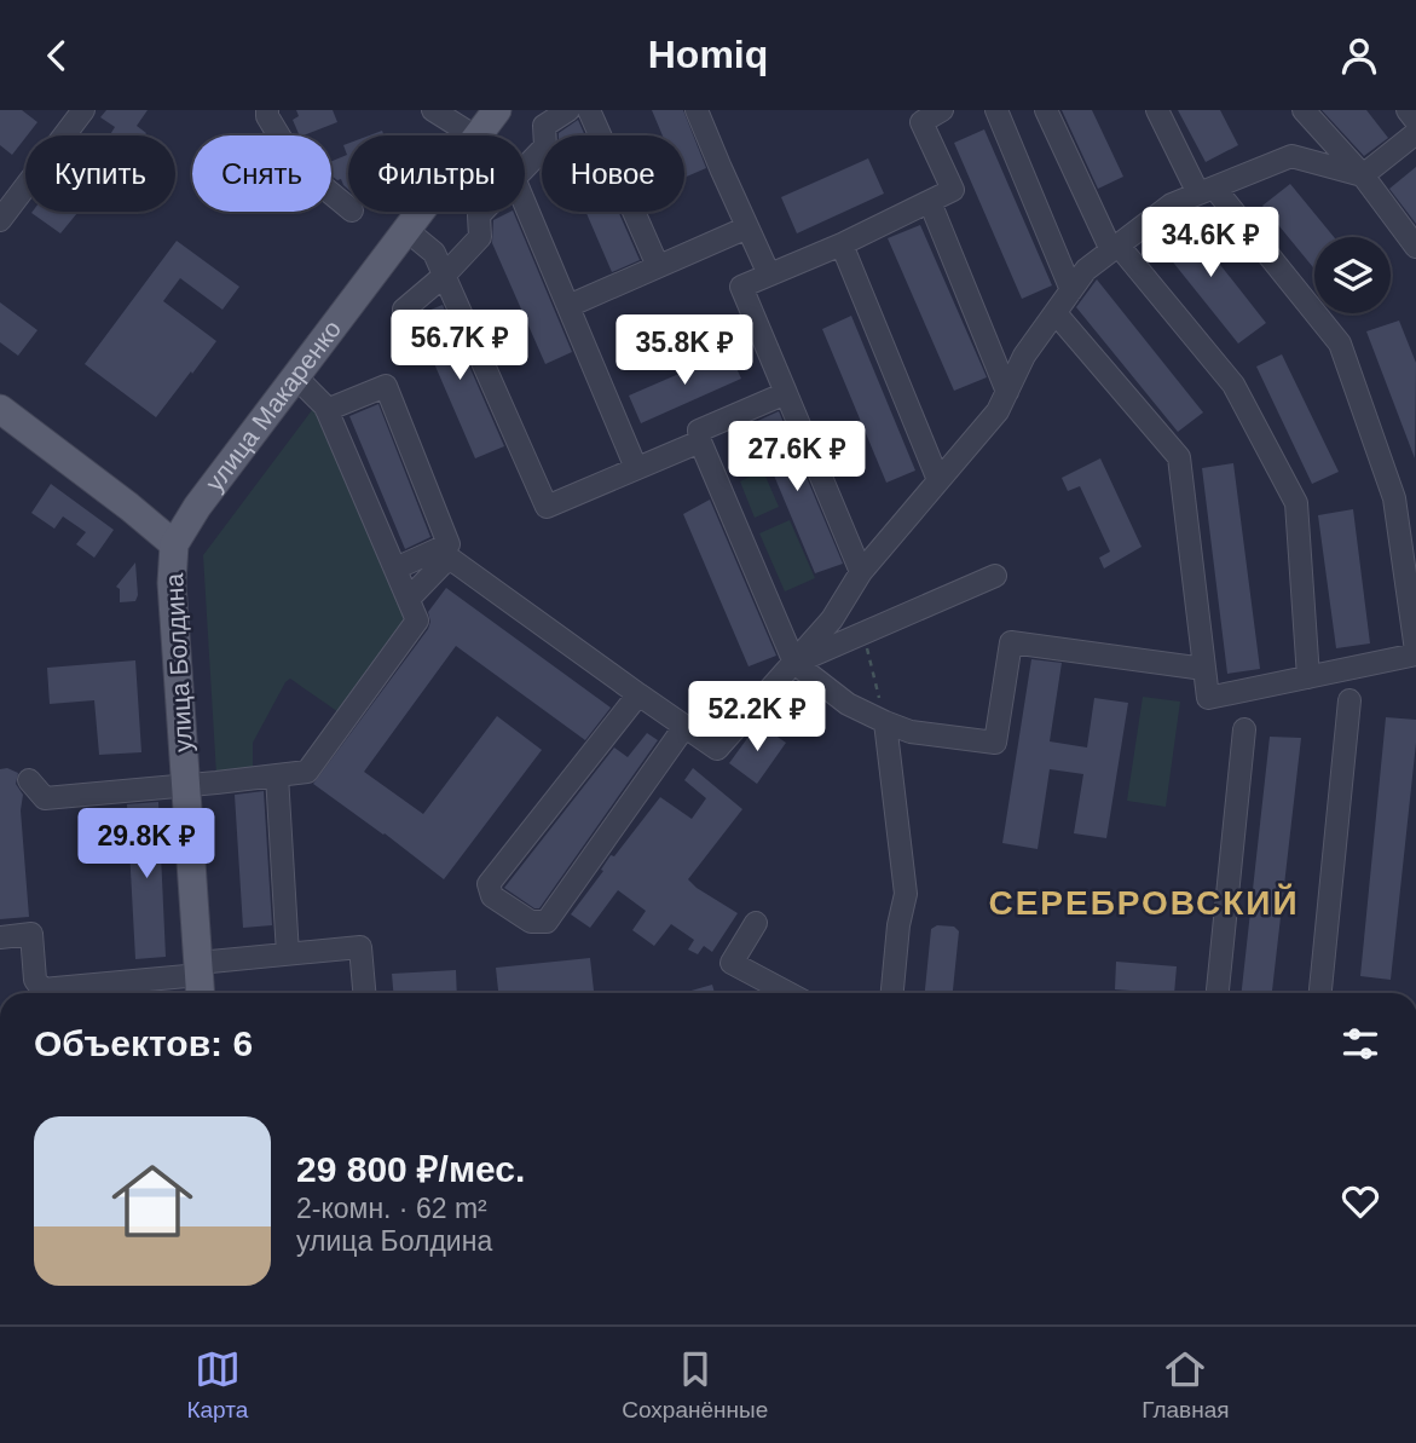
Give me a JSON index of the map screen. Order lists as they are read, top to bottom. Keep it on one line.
{"streets":{"main road":["улица Макаренко","улица Болдина"]},"crossings":[["улица Макаренко","улица Болдина"]],"districts":["СЕРЕБРОВСКИЙ"],"page":{"header":"Homiq","chip":["Купить","Снять","Фильтры","Новое"],"price":["34.6K ₽","56.7K ₽","35.8K ₽","27.6K ₽","52.2K ₽","29.8K ₽"],"heading":"Объектов: 6","list":[{"name":"29 800 ₽/мес.","note":"2-комн. · 62 m² · улица Болдина"}],"tabs":["Карта","Сохранённые","Главная"]}}
